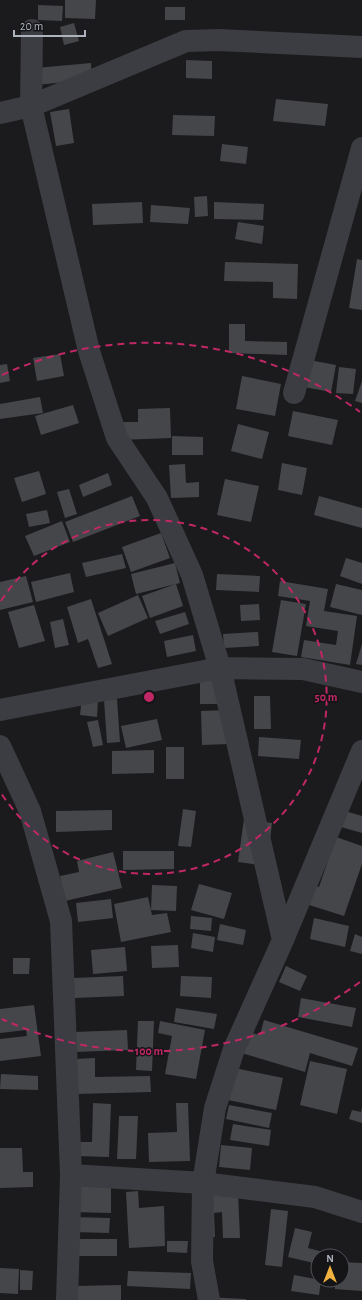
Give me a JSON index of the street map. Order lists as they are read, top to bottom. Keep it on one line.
{"scale_bar":"20 m","north":"top","rings":["50 m","100 m"]}
